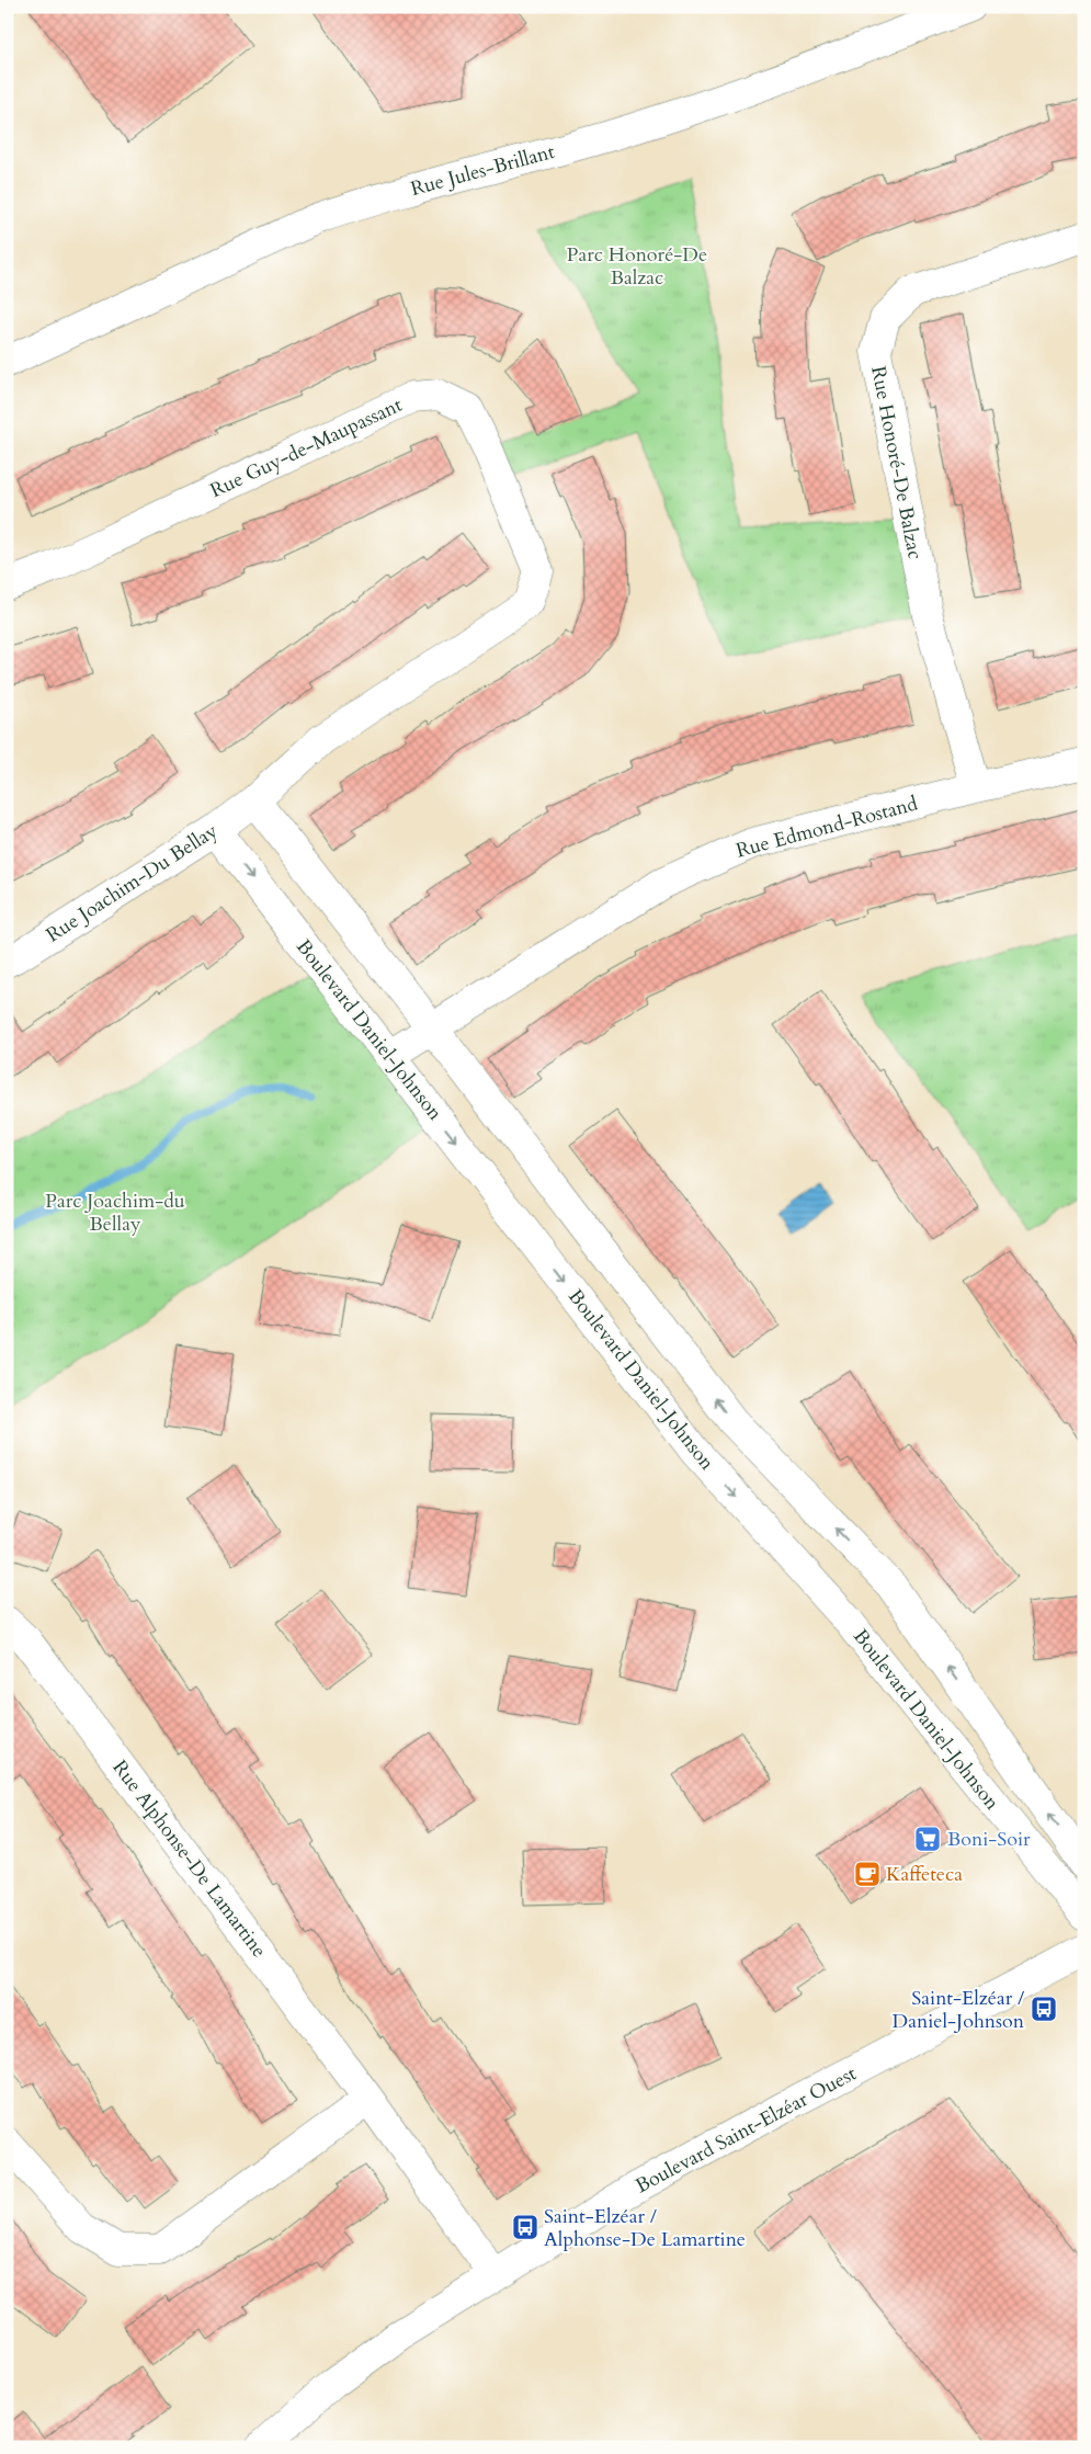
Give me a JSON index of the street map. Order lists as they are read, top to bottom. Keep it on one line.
{"streets":{"street":["Rue Jules-Brillant","Rue Guy-de-Maupassant","Rue Honoré-De Balzac","Rue Edmond-Rostand","Rue Joachim-Du Bellay","Boulevard Daniel-Johnson","Rue Alphonse-De Lamartine","Boulevard Saint-Elzéar Ouest"]},"crossings":[["Rue Guy-de-Maupassant","Rue Joachim-Du Bellay"],["Rue Honoré-De Balzac","Rue Edmond-Rostand"],["Rue Edmond-Rostand","Boulevard Daniel-Johnson"],["Rue Joachim-Du Bellay","Boulevard Daniel-Johnson"],["Rue Alphonse-De Lamartine","Boulevard Saint-Elzéar Ouest"]],"parks":["Parc Honoré-De Balzac","Parc Joachim-du Bellay"],"places":{"supermarket":["Boni-Soir"],"cafe":["Kaffeteca"],"bus stop":["Saint-Elzéar / Daniel-Johnson","Saint-Elzéar / Alphonse-De Lamartine"]}}
